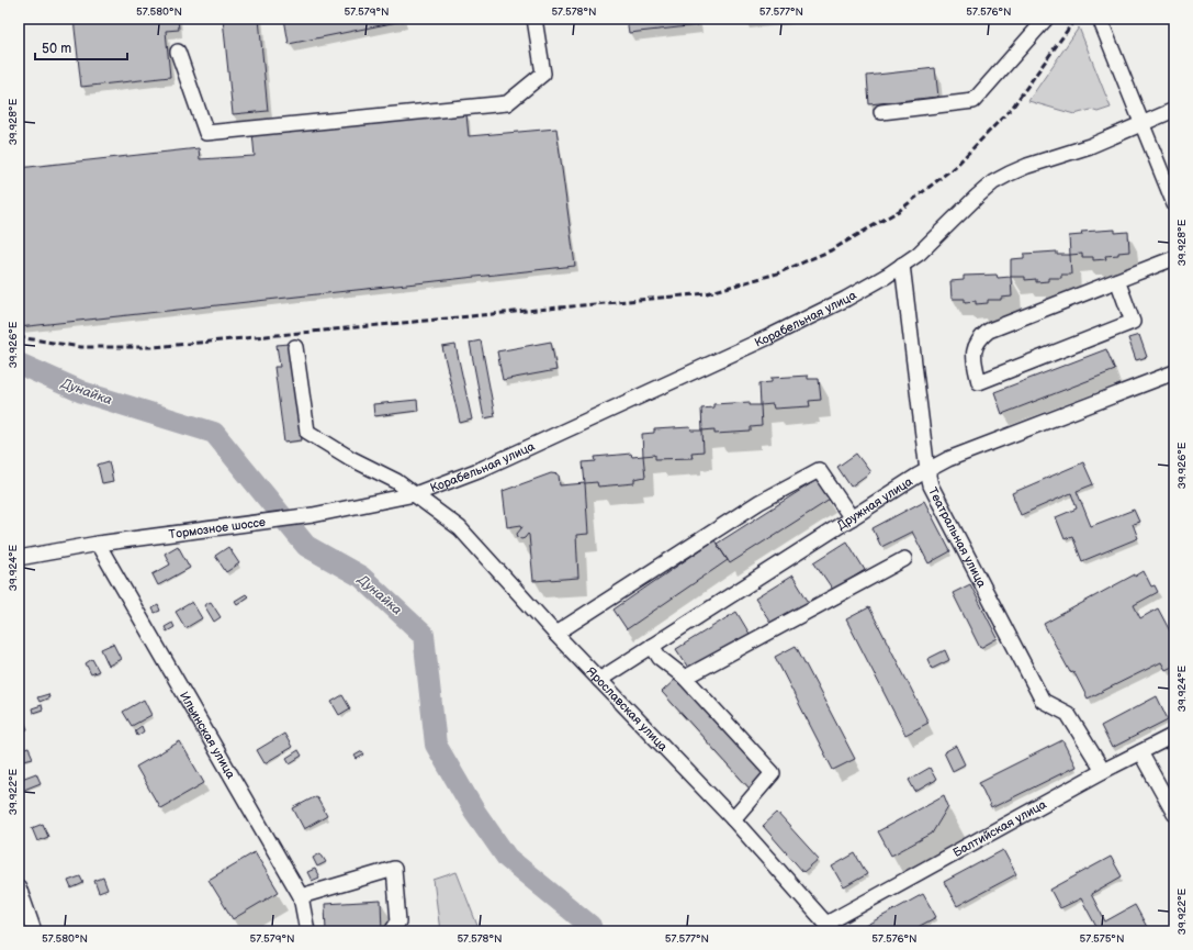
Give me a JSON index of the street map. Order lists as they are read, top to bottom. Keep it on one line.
{"streets":{"street":["Корабельная улица","Дружная улица","Тормозное шоссе","Театральная улица","Ярославская улица","Ильинская улица","Балтийская улица"]},"crossings":[["Корабельная улица","Тормозное шоссе"],["Корабельная улица","Театральная улица"],["Корабельная улица","Ярославская улица"],["Дружная улица","Театральная улица"],["Дружная улица","Ярославская улица"],["Тормозное шоссе","Ярославская улица"],["Тормозное шоссе","Ильинская улица"],["Театральная улица","Балтийская улица"],["Ярославская улица","Балтийская улица"]],"water":["Дунайка"],"scale_bar":"50 m","coordinates":["57.580°N","57.579°N","57.578°N","57.577°N","57.576°N","39.928°E","39.926°E","39.924°E","39.922°E","57.575°N"]}
